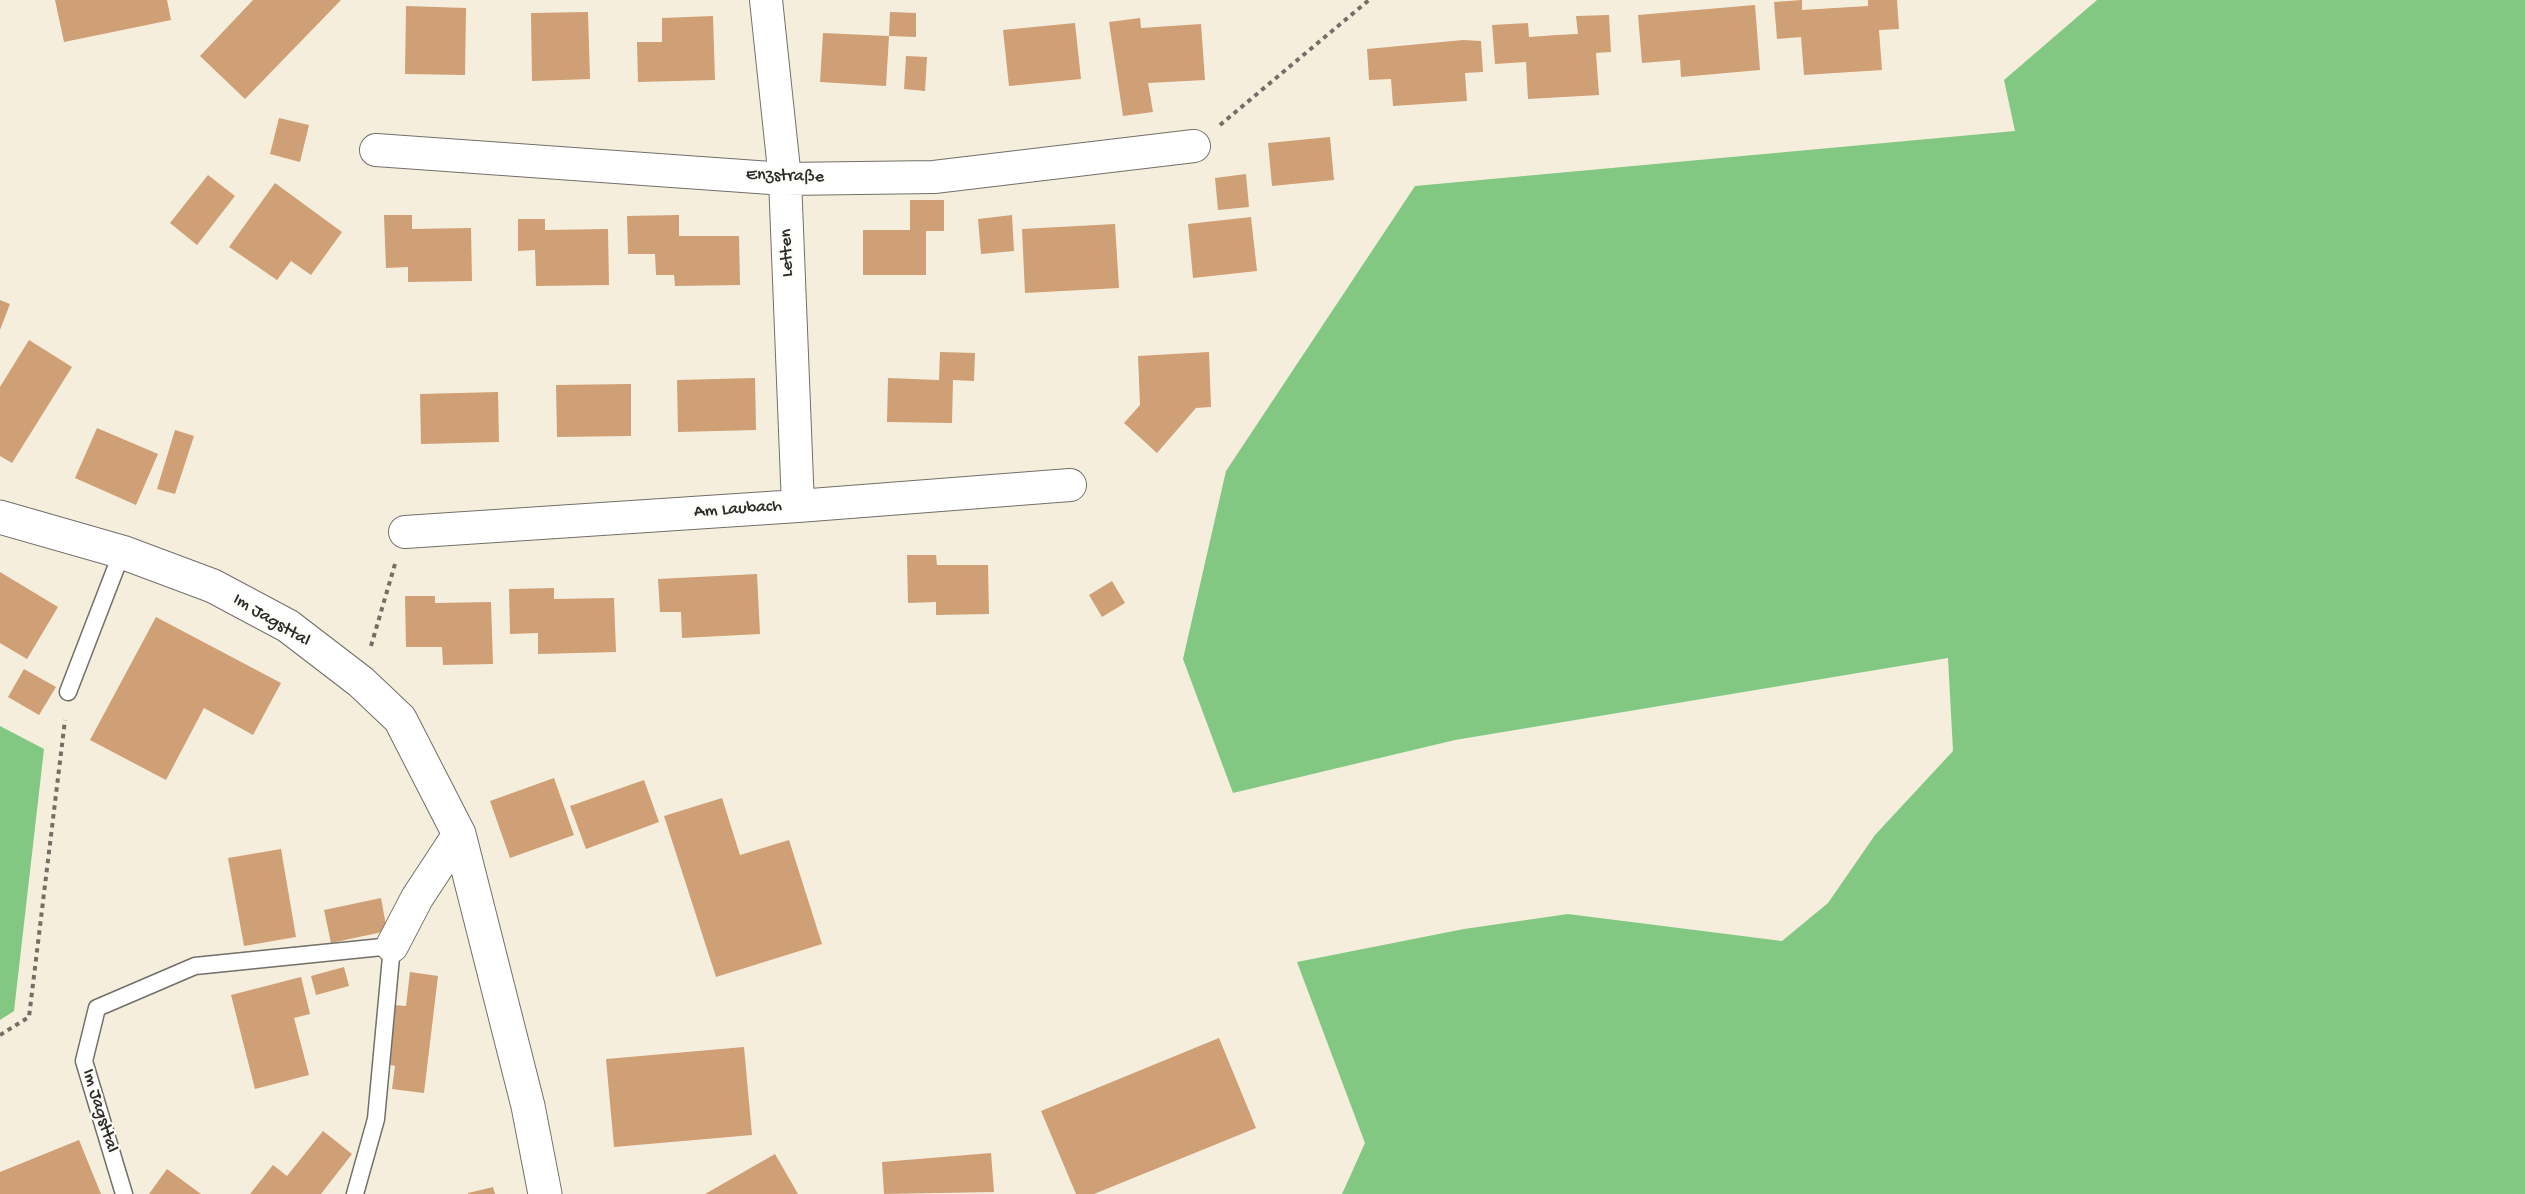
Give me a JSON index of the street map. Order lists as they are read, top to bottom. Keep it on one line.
{"streets":{"street":["Enzstraße","Letten","Am Laubach","Im Jagsttal"]},"crossings":[["Enzstraße","Letten"],["Letten","Am Laubach"]]}
